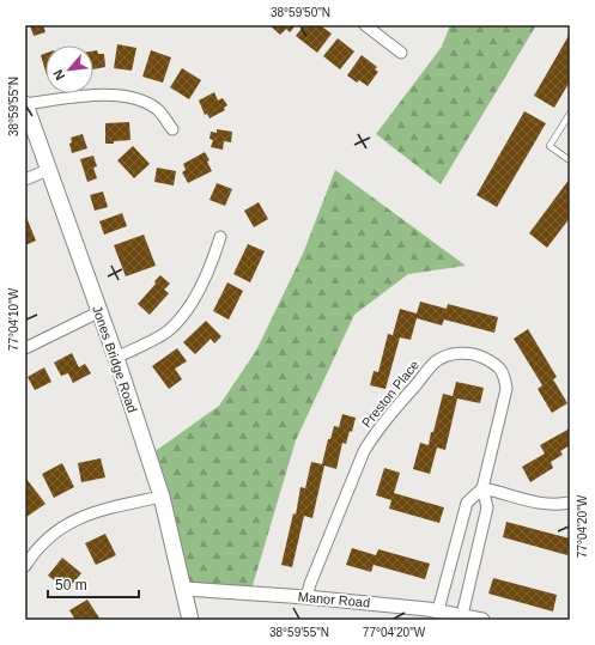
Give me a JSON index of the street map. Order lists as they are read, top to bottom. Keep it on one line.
{"streets":{"main road":["Jones Bridge Road"],"street":["Preston Place","Manor Road"]},"crossings":[["Jones Bridge Road","Manor Road"],["Preston Place","Manor Road"]],"scale_bar":"50 m","north":"bottom left","coordinates":["38°59'50\"N","38°59'55\"N","77°04'10\"W","77°04'20\"W"]}
